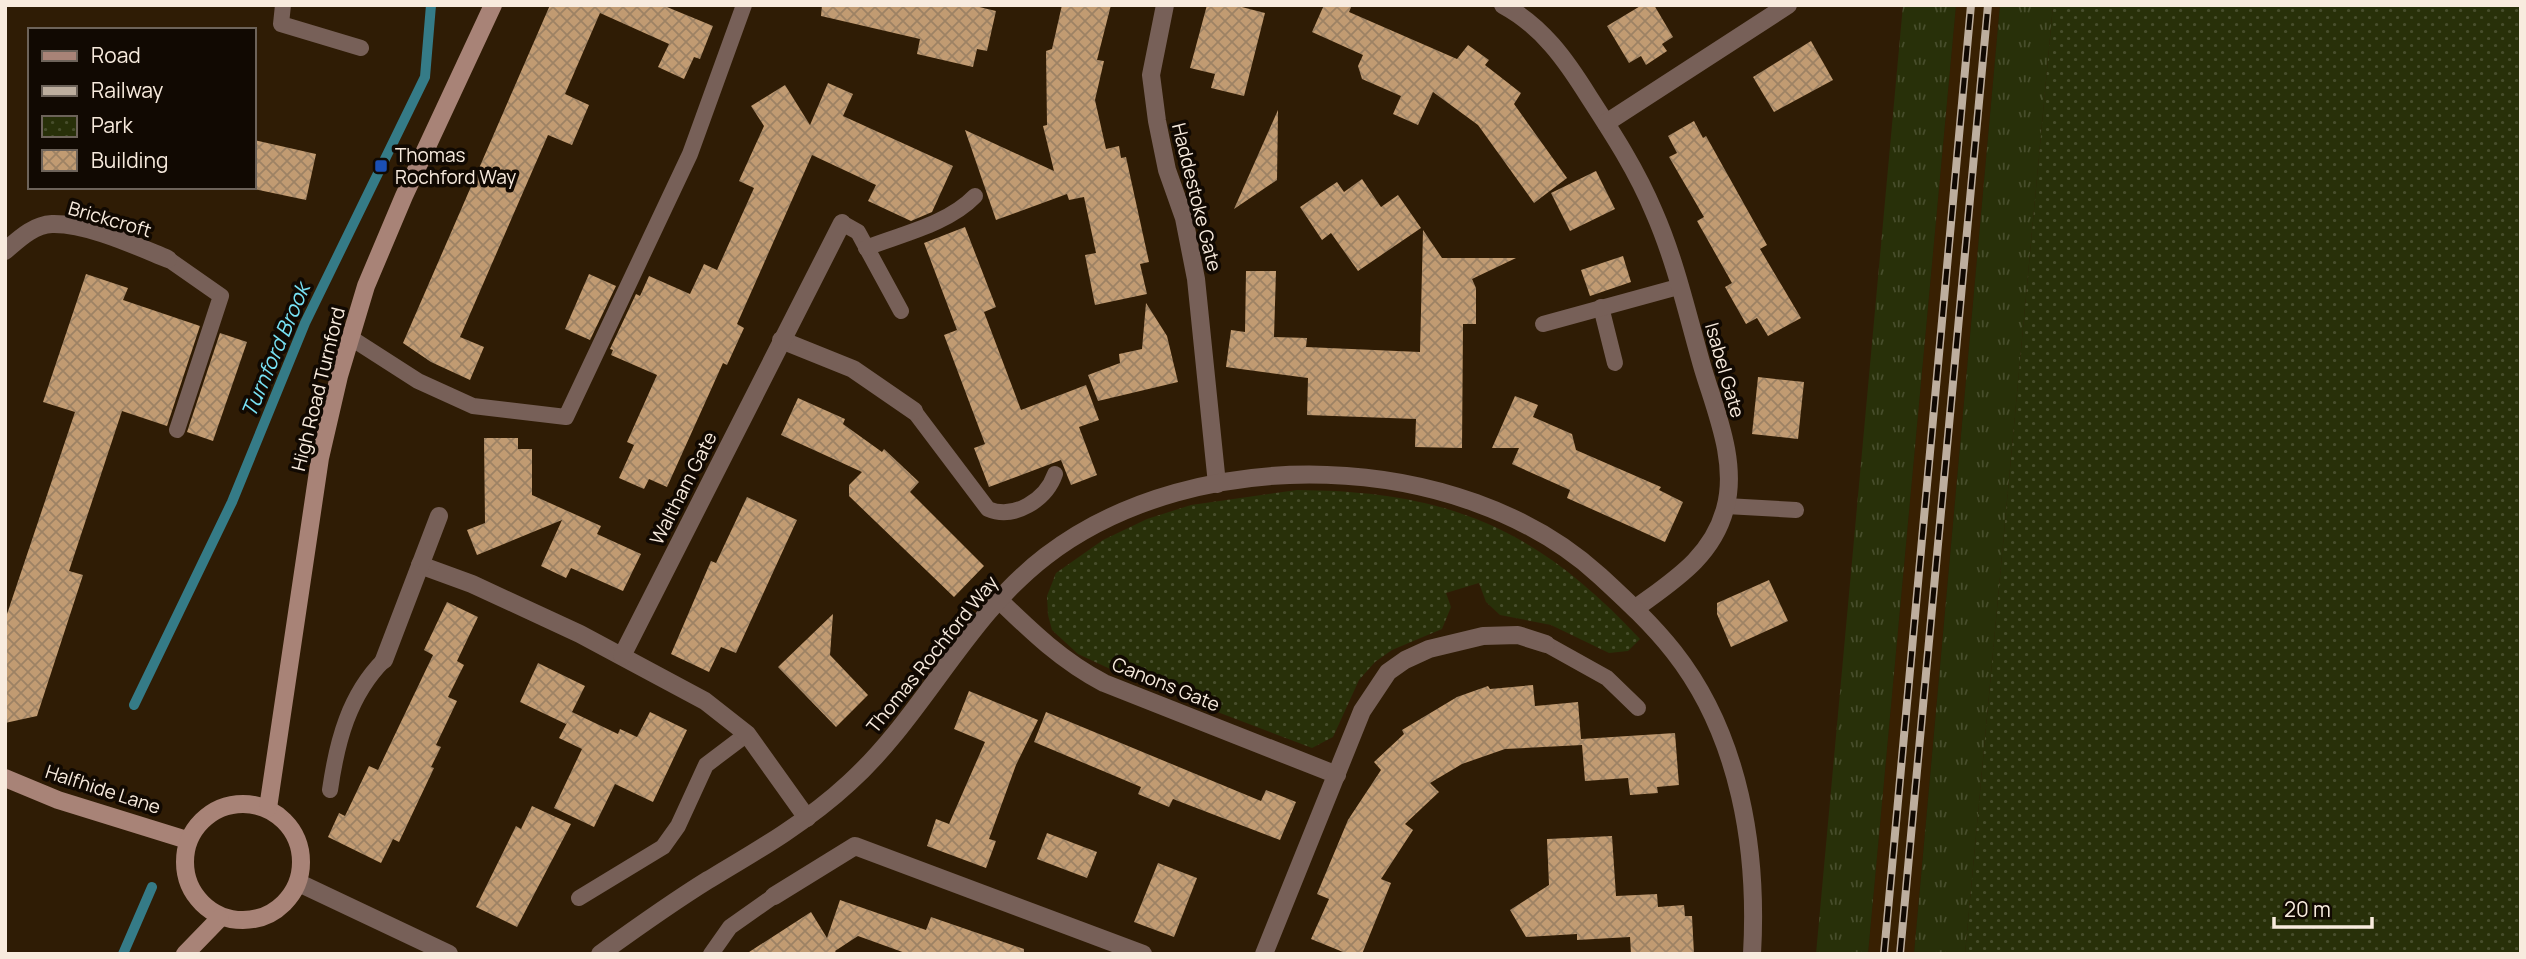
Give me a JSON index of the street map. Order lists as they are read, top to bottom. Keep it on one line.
{"streets":{"main road":["High Road Turnford","Halfhide Lane"],"street":["Haddestoke Gate","Brickcroft","Isabel Gate","Waltham Gate","Thomas Rochford Way","Canons Gate"]},"crossings":[["Haddestoke Gate","Thomas Rochford Way"],["Isabel Gate","Thomas Rochford Way"],["High Road Turnford","Halfhide Lane"],["Thomas Rochford Way","Canons Gate"]],"water":["Turnford Brook"],"places":{"transit":["Thomas Rochford Way"]},"legend":["Road","Railway","Park","Building"],"scale_bar":"20 m"}
